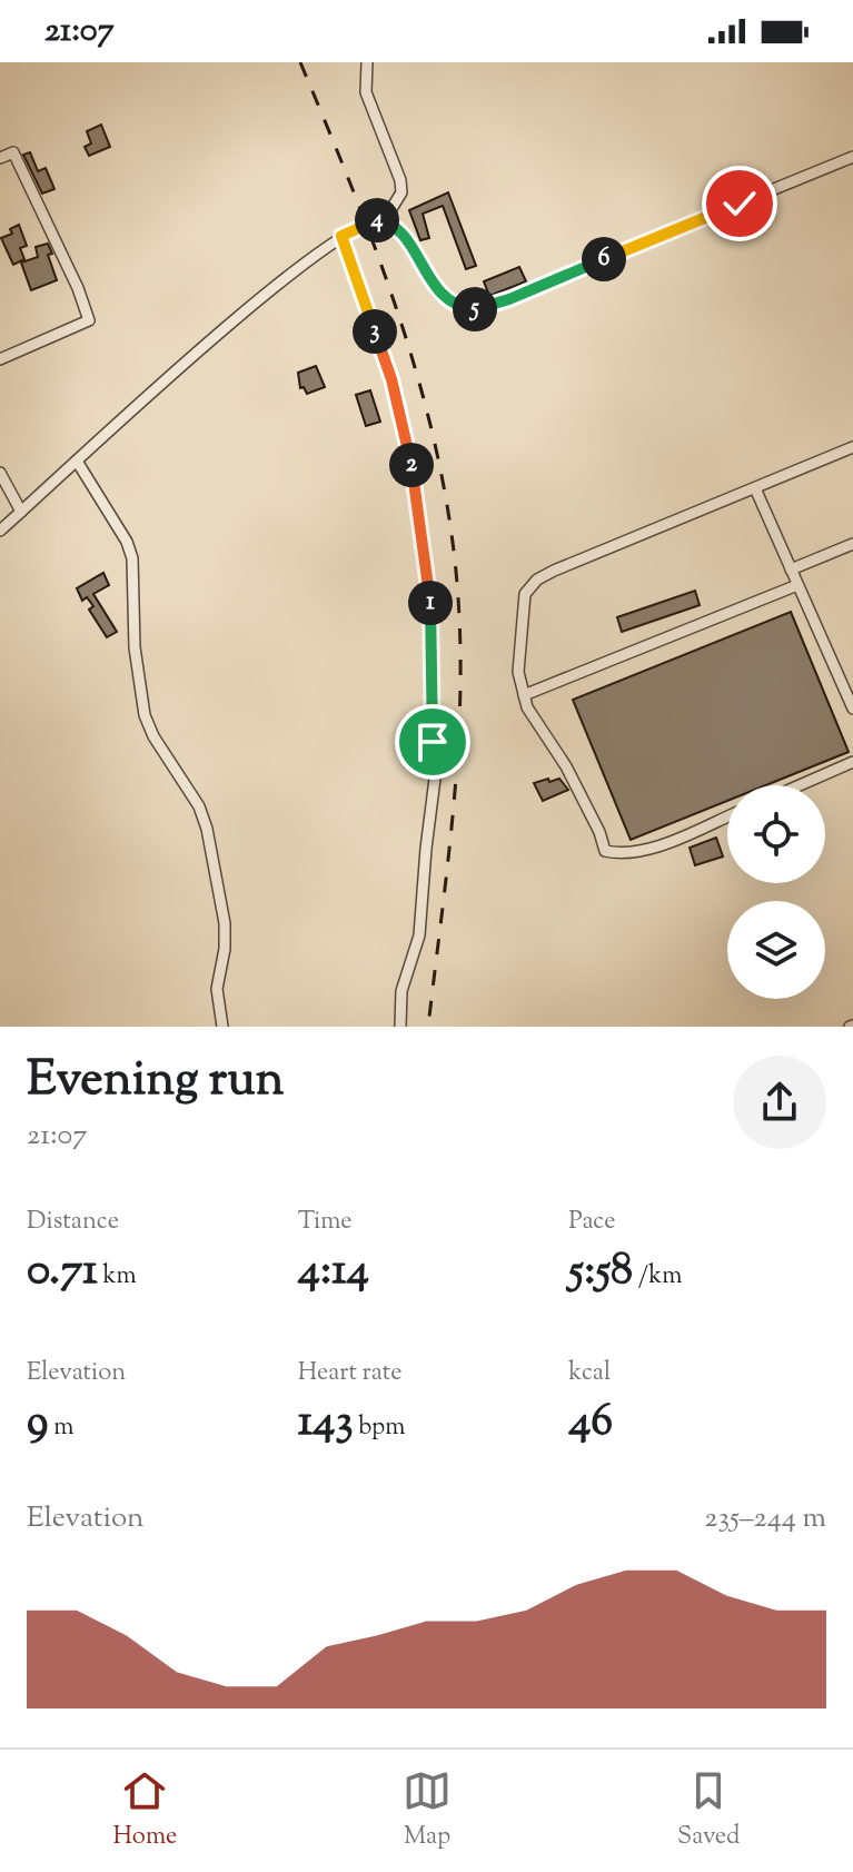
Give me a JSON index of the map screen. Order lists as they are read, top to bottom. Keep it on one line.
{"page":{"status":"21:07","pins":["4","6","5","3","2","1"],"heading":["Evening run","21:07"],"stats":[["Distance","0.71 km"],["Time","4:14"],["Pace","5:58 /km"],["Elevation","9 m"],["Heart rate","143 bpm"],["kcal","46"]],"chart":["Elevation","235–244 m"],"tabs":["Home","Map","Saved"]}}
